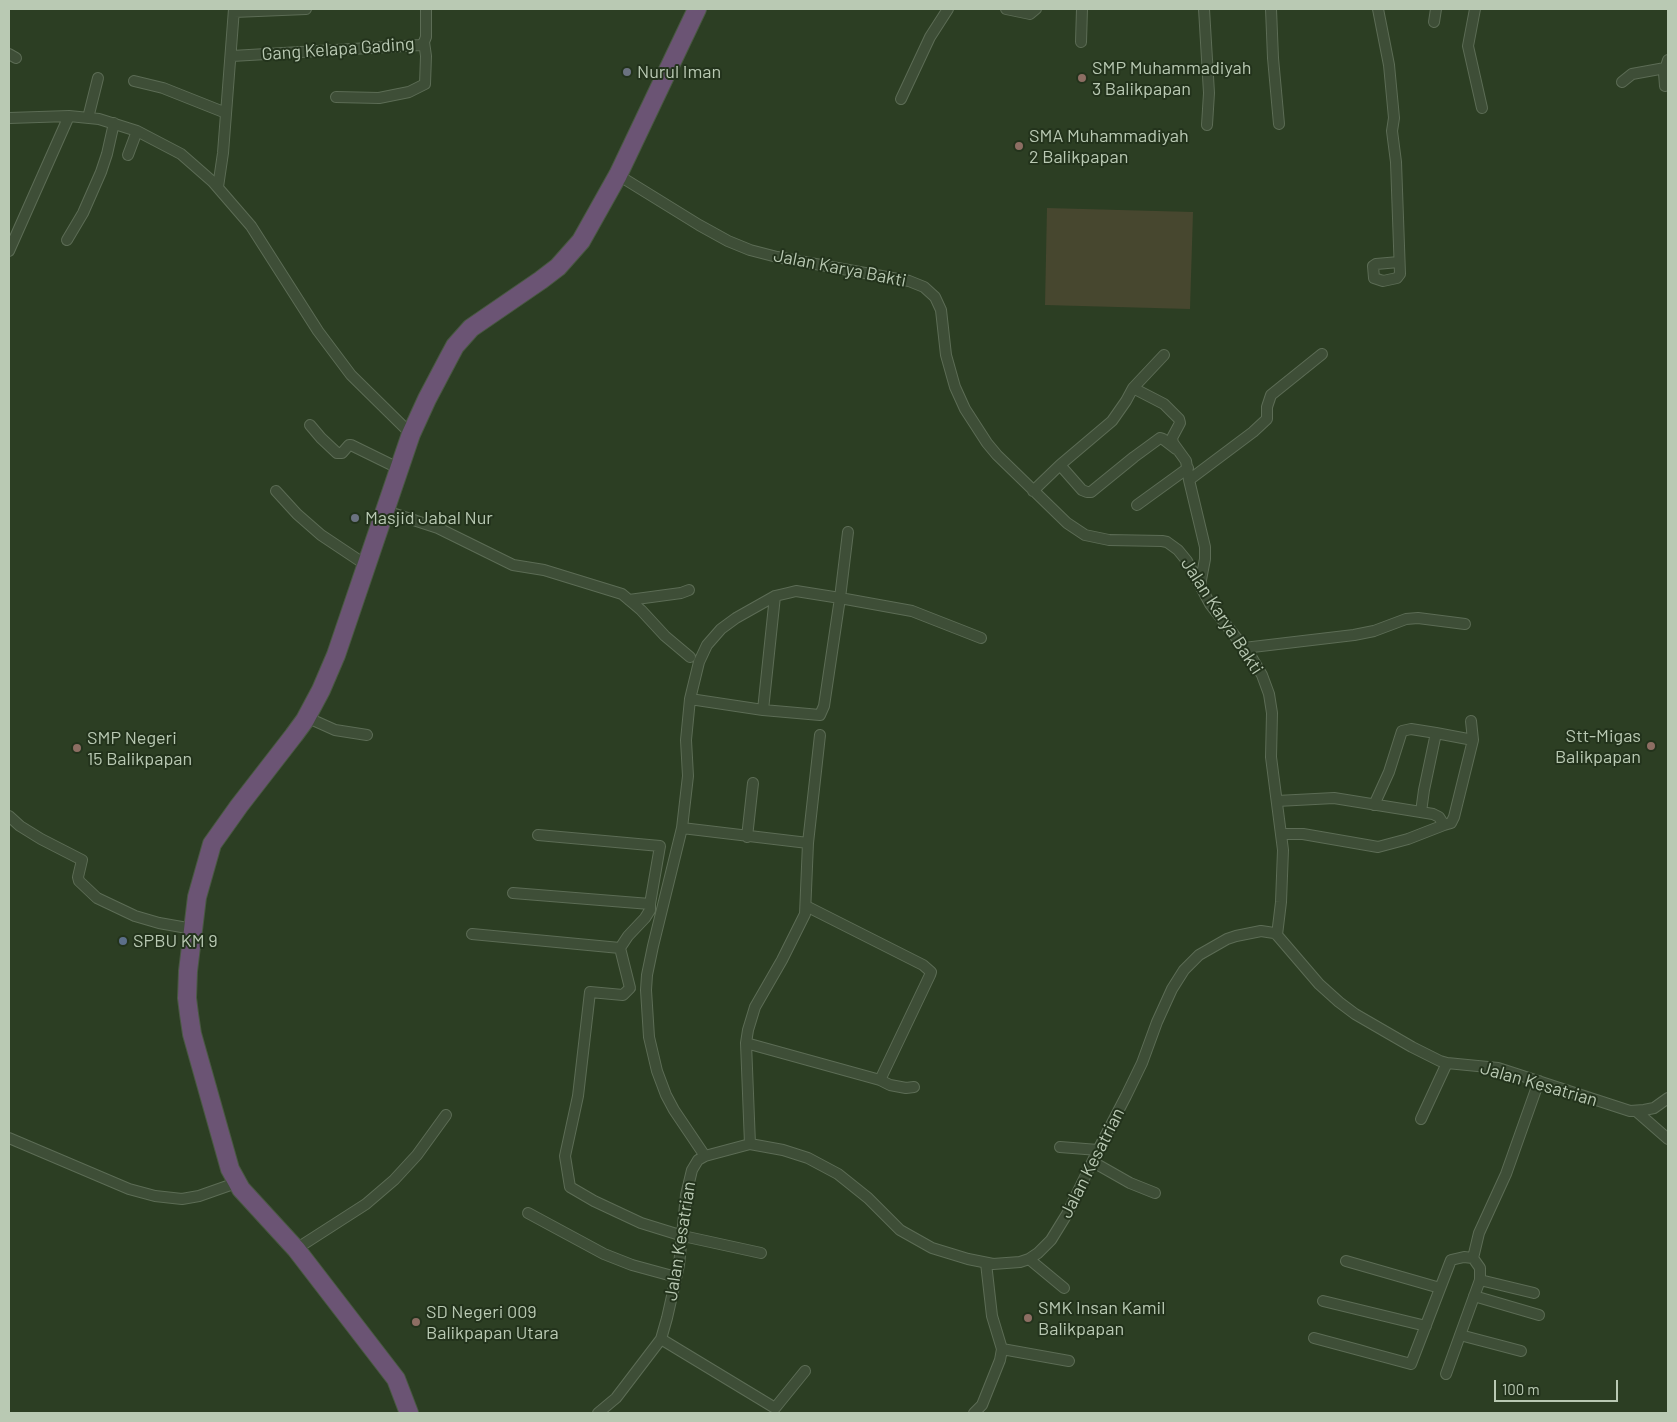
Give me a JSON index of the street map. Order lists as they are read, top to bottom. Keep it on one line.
{"streets":{"street":["Gang Kelapa Gading","Jalan Karya Bakti","Jalan Kesatrian"]},"crossings":[["Jalan Karya Bakti","Jalan Kesatrian"]],"places":["Nurul Iman","SMP Muhammadiyah 3 Balikpapan","SMA Muhammadiyah 2 Balikpapan","Masjid Jabal Nur","Stt-Migas Balikpapan","SMP Negeri 15 Balikpapan","SPBU KM 9","SMK Insan Kamil Balikpapan","SD Negeri 009 Balikpapan Utara"],"scale_bar":"100 m"}
